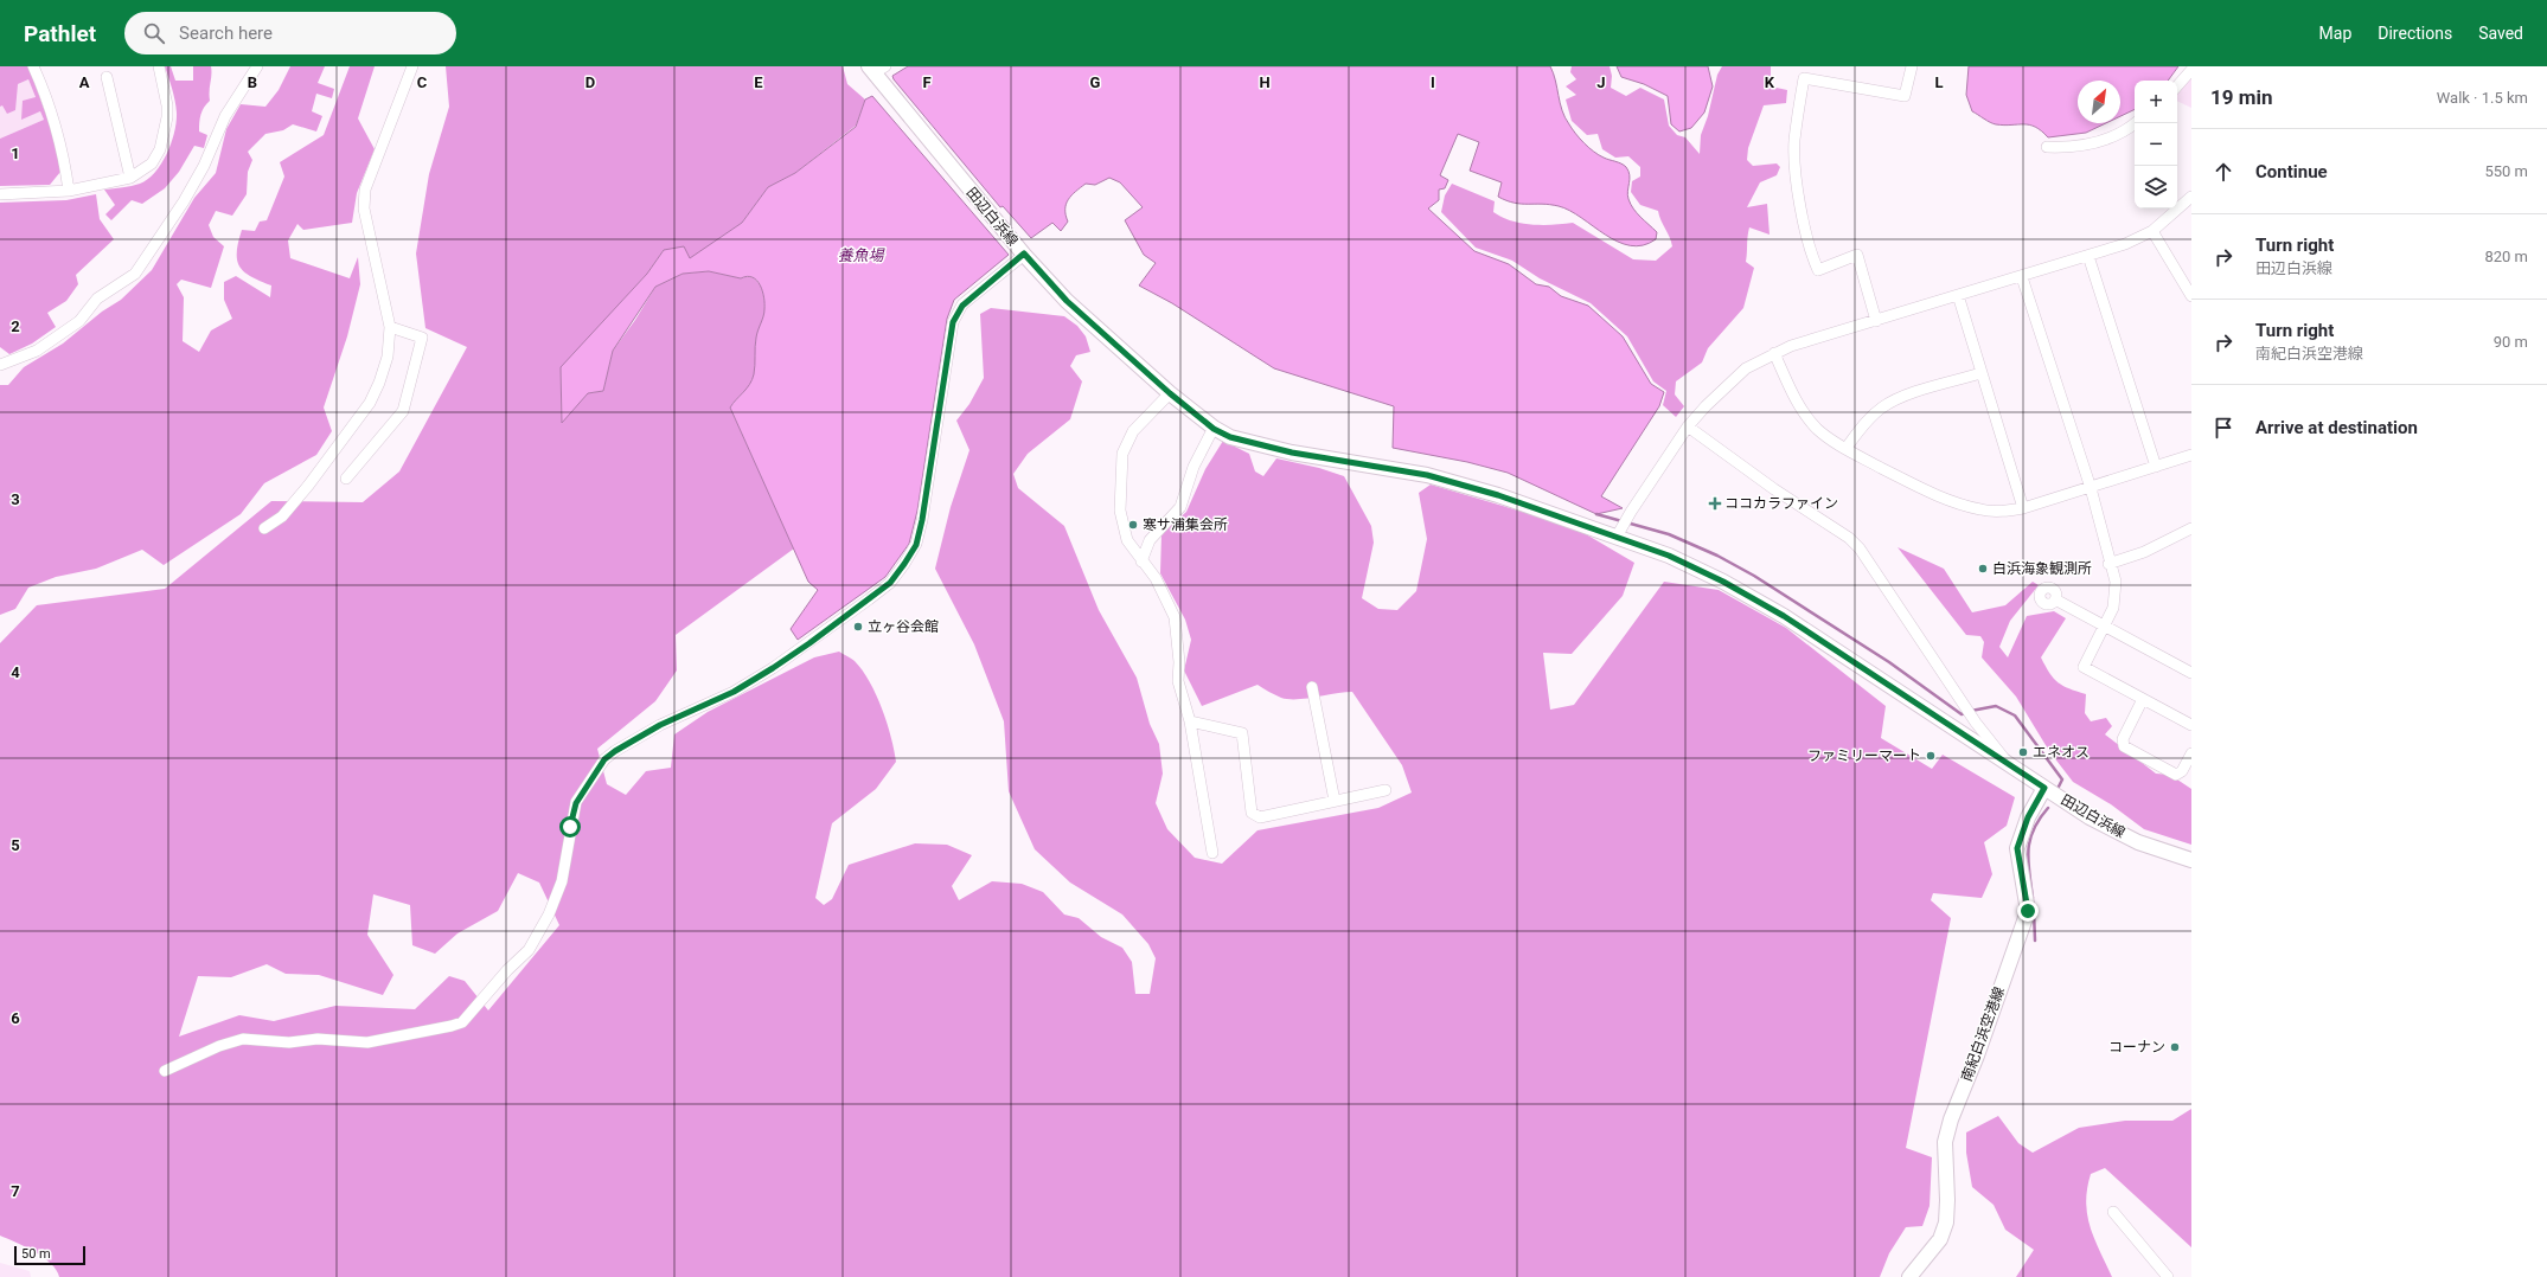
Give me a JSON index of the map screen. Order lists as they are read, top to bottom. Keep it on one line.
{"streets":{"main road":["田辺白浜線","南紀白浜空港線"]},"crossings":[["田辺白浜線","南紀白浜空港線"]],"water":["養魚場"],"places":{"health":["ココカラファイン"],"other":["寒サ浦集会所","白浜海象観測所","立ヶ谷会館","エネオス","ファミリーマート","コーナン"]},"scale_bar":"50 m","north":"top right","page":{"header":"Pathlet","search":"Search here","nav":["Map","Directions","Saved"],"heading":["19 min","Walk · 1.5 km"],"map_buttons":["+","−"],"list":[["Continue","550 m"],["Turn right","田辺白浜線","820 m"],["Turn right","南紀白浜空港線","90 m"],"Arrive at destination"],"scale":"50 m"},"grid":{"columns":["A","B","C","D","E","F","G","H","I","J","K","L"],"rows":["1","2","3","4","5","6","7"]}}
